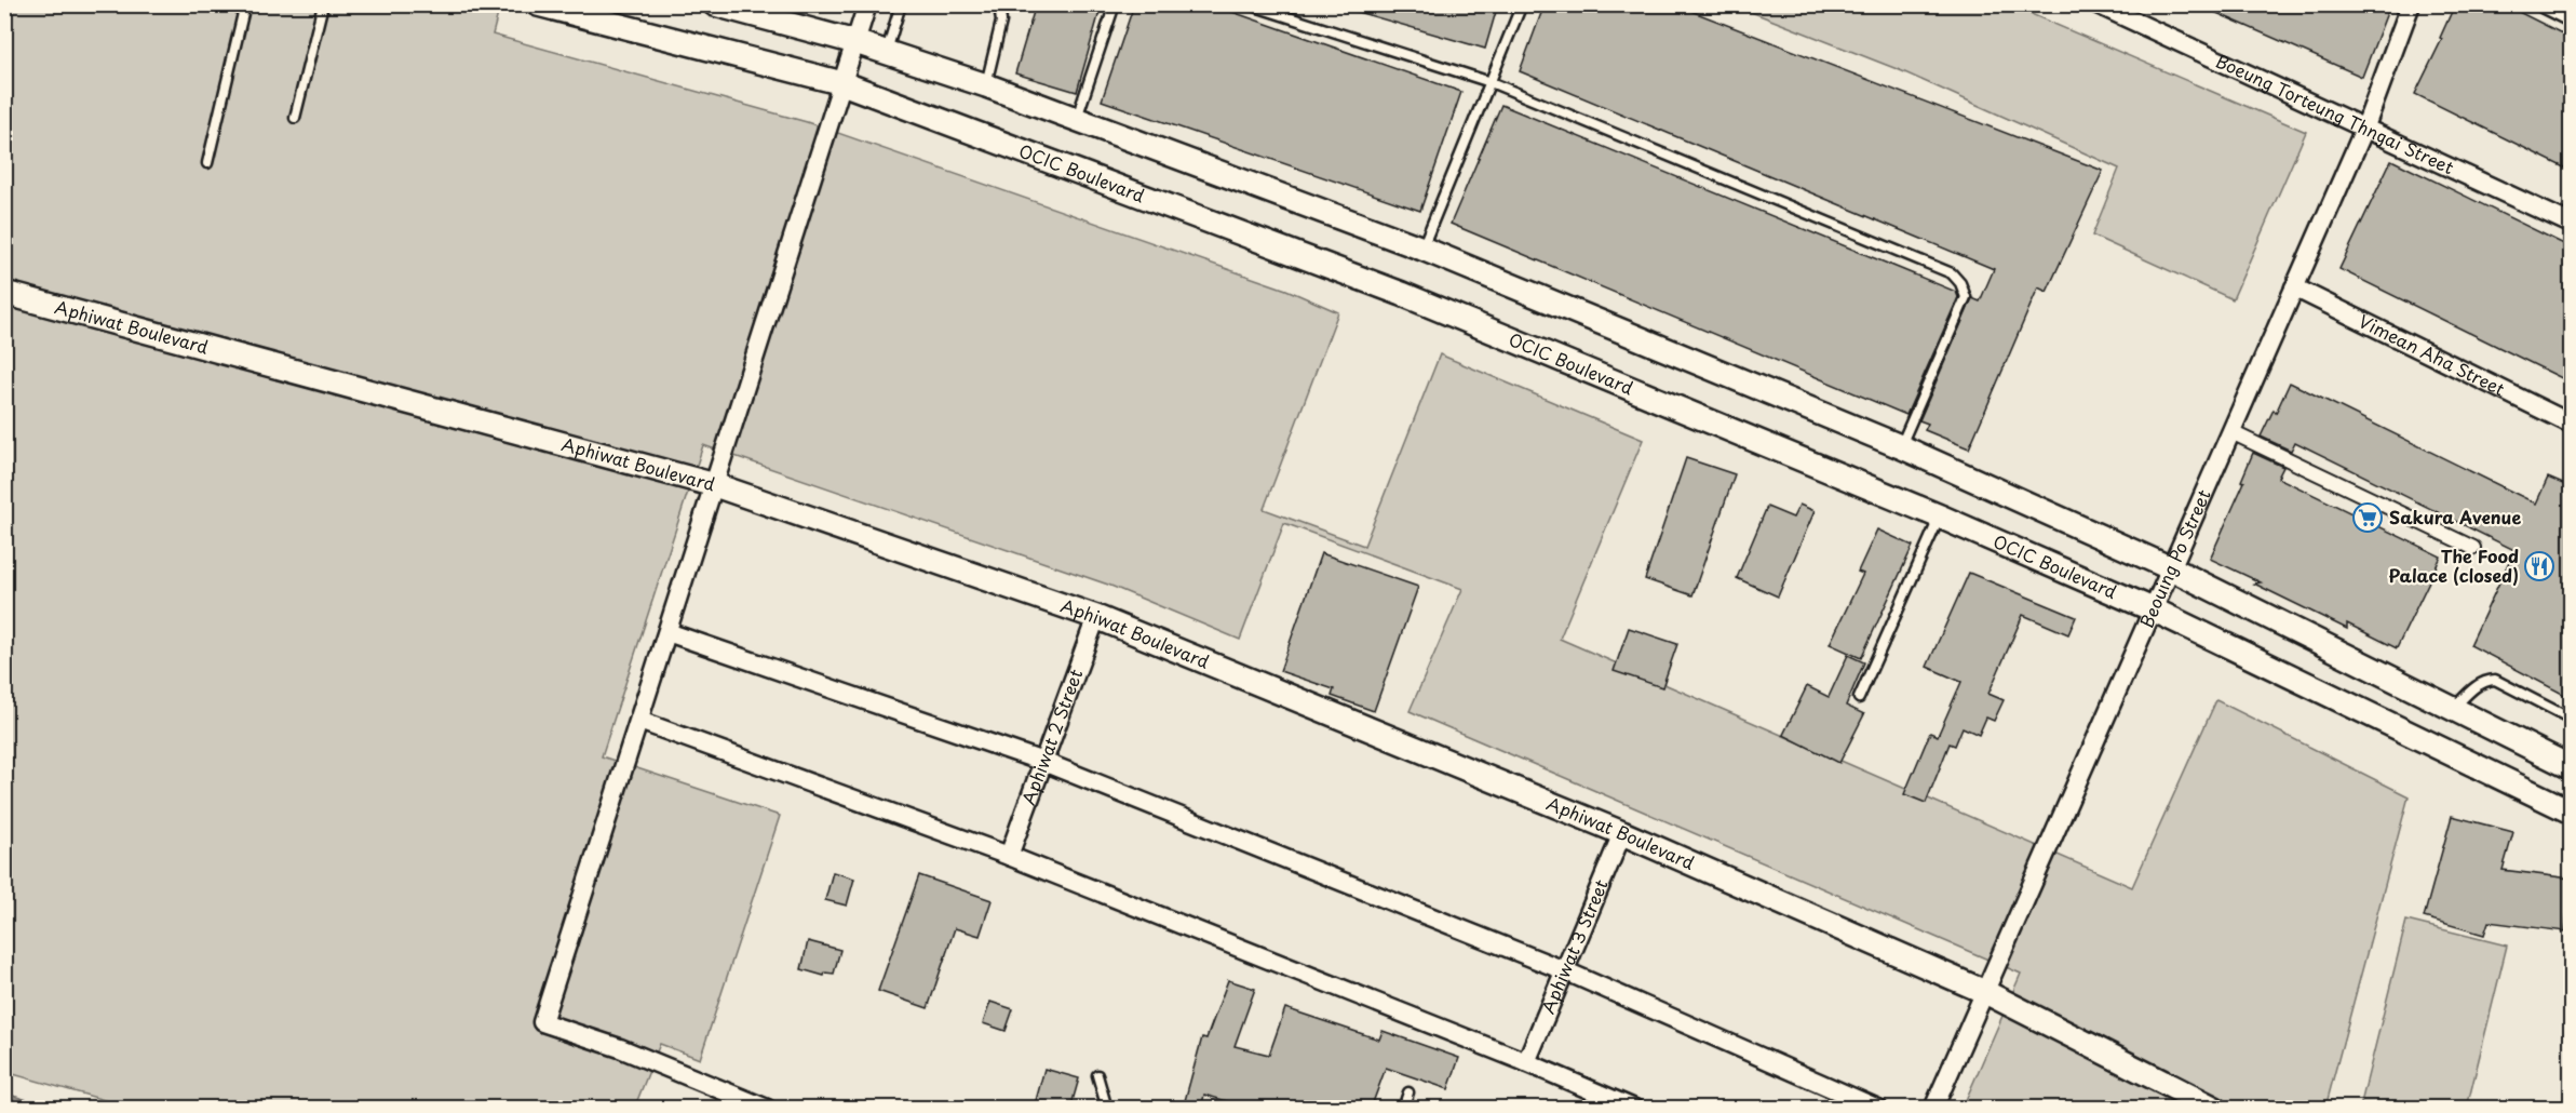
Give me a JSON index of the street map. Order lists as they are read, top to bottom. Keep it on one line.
{"streets":{"street":["Boeung Torteung Thngai Street","OCIC Boulevard","Aphiwat Boulevard","Vimean Aha Street","Beouing Po Street","Aphiwat 2 Street","Aphiwat 3 Street"]},"crossings":[["Boeung Torteung Thngai Street","Beouing Po Street"],["OCIC Boulevard","Beouing Po Street"],["Aphiwat Boulevard","Beouing Po Street"],["Aphiwat Boulevard","Aphiwat 2 Street"],["Aphiwat Boulevard","Aphiwat 3 Street"],["Vimean Aha Street","Beouing Po Street"]],"places":{"supermarket":["Sakura Avenue"],"restaurant":["The Food Palace (closed)"]}}
